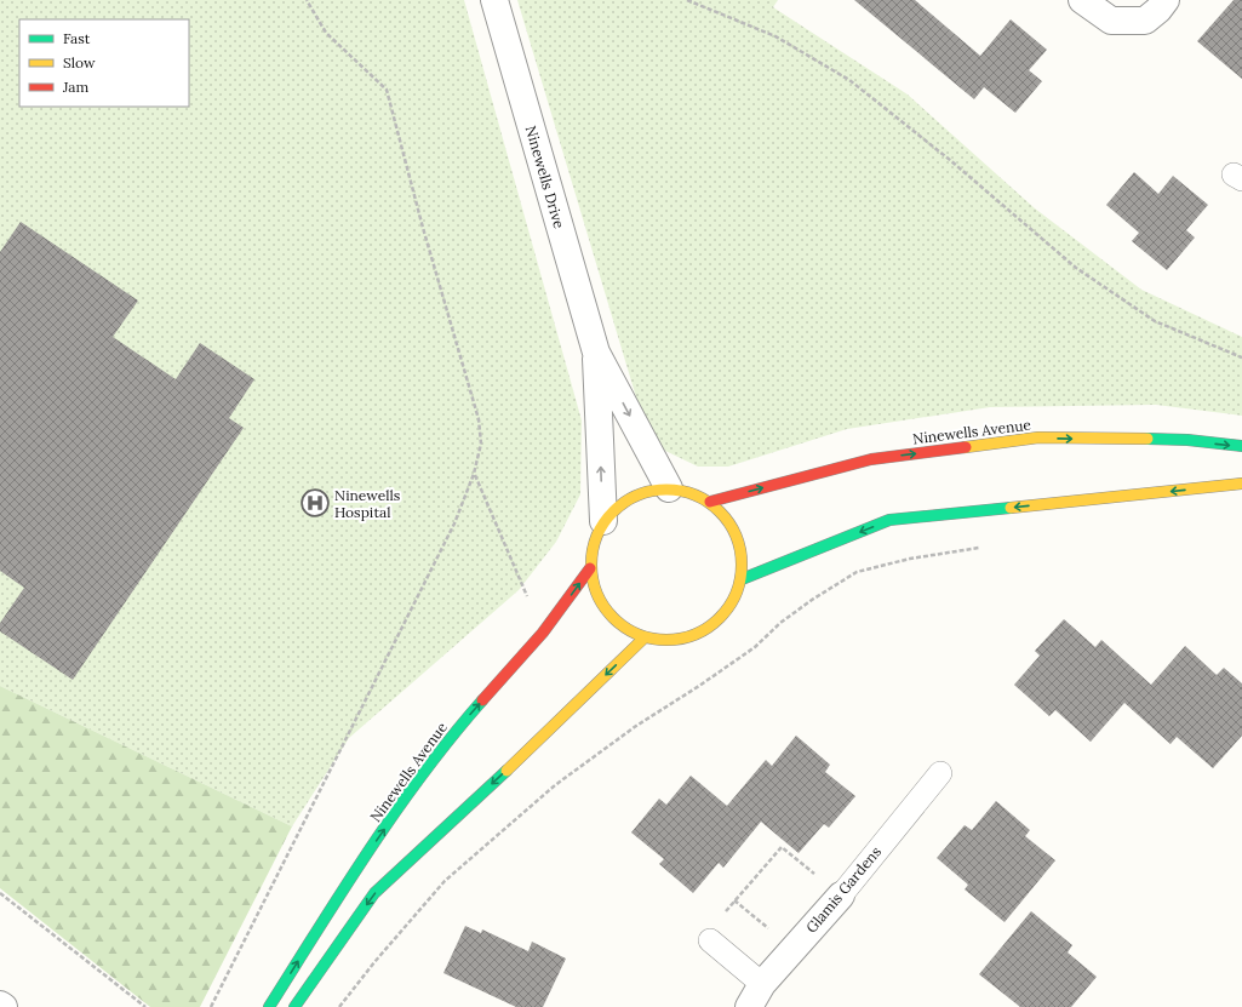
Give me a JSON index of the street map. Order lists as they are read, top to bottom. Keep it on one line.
{"streets":{"street":["Ninewells Drive","Ninewells Avenue","Glamis Gardens"]},"crossings":[["Ninewells Drive","Ninewells Avenue"]],"places":{"hospital":["Ninewells Hospital"]},"legend":["Fast","Slow","Jam"]}
